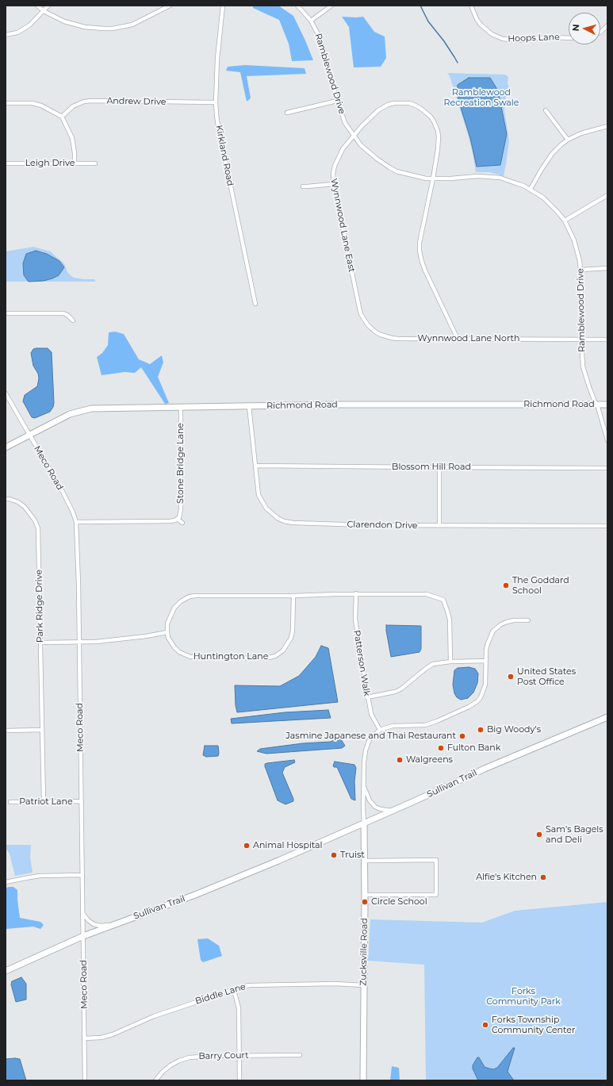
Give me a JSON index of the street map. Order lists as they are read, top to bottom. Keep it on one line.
{"streets":{"street":["Hoops Lane","Ramblewood Drive","Andrew Drive","Kirkland Road","Leigh Drive","Wynnwood Lane East","Wynnwood Lane North","Richmond Road","Stone Bridge Lane","Blossom Hill Road","Meco Road","Clarendon Drive","Park Ridge Drive","Huntington Lane","Patterson Walk","Sullivan Trail","Patriot Lane","Zucksville Road","Biddle Lane","Barry Court"]},"crossings":[["Ramblewood Drive","Wynnwood Lane East"],["Ramblewood Drive","Wynnwood Lane North"],["Ramblewood Drive","Richmond Road"],["Andrew Drive","Kirkland Road"],["Wynnwood Lane East","Wynnwood Lane North"],["Richmond Road","Stone Bridge Lane"],["Richmond Road","Meco Road"],["Richmond Road","Clarendon Drive"],["Blossom Hill Road","Clarendon Drive"],["Meco Road","Sullivan Trail"],["Meco Road","Patriot Lane"],["Meco Road","Biddle Lane"],["Park Ridge Drive","Patriot Lane"],["Sullivan Trail","Zucksville Road"],["Zucksville Road","Biddle Lane"]],"parks":["Ramblewood Recreation Swale","Forks Community Park"],"places":["The Goddard School","United States Post Office","Big Woody's","Jasmine Japanese and Thai Restaurant","Fulton Bank","Walgreens","Sam's Bagels and Deli","Animal Hospital","Truist","Alfie's Kitchen","Circle School","Forks Township Community Center"],"north":"left"}
